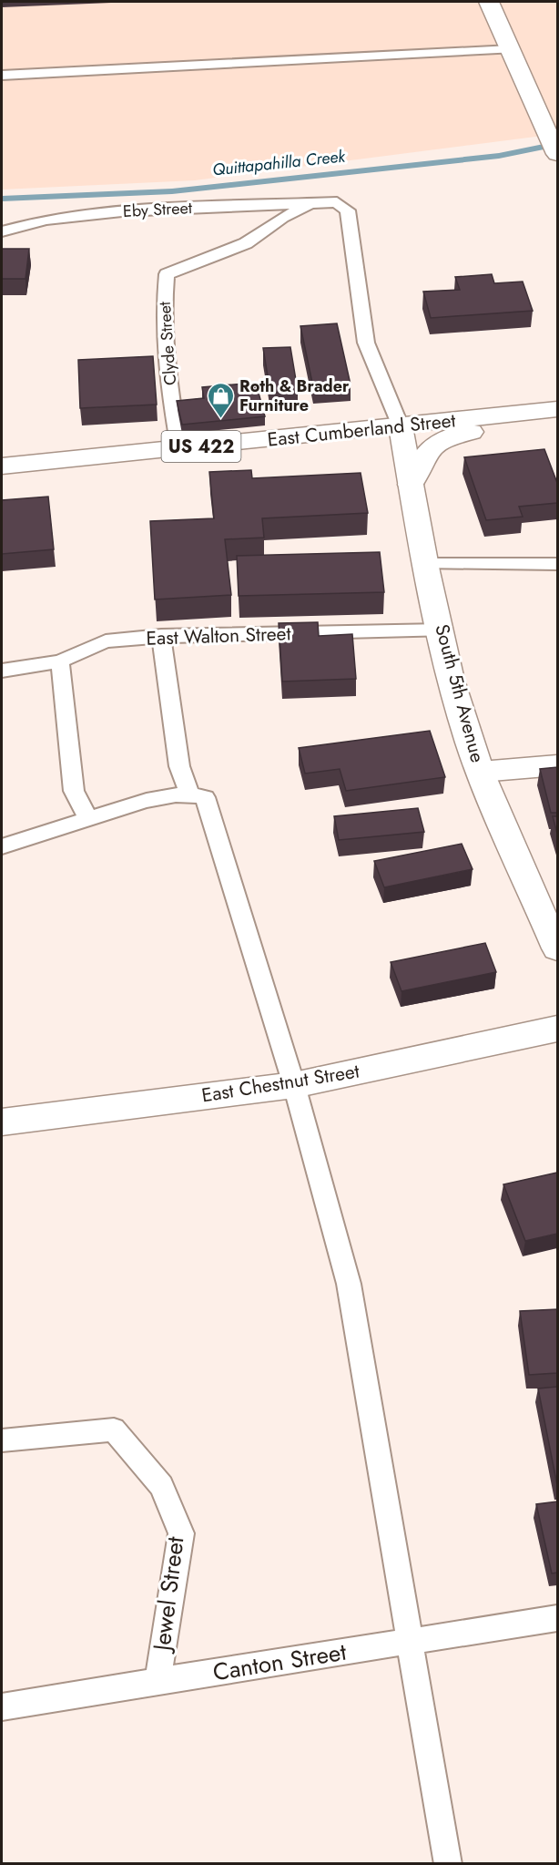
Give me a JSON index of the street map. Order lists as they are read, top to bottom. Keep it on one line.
{"streets":{"main road":["East Cumberland Street","US 422","South 5th Avenue","East Chestnut Street"],"lane":["Eby Street","Clyde Street","East Walton Street","Jewel Street","Canton Street"]},"crossings":[["Eby Street","Clyde Street"],["Eby Street","East Cumberland Street"],["Eby Street","South 5th Avenue"],["Clyde Street","East Cumberland Street"],["East Cumberland Street","South 5th Avenue"],["East Walton Street","South 5th Avenue"],["Jewel Street","Canton Street"]],"water":["Quittapahilla Creek"],"places":{"shop":["Roth & Brader Furniture"]}}
